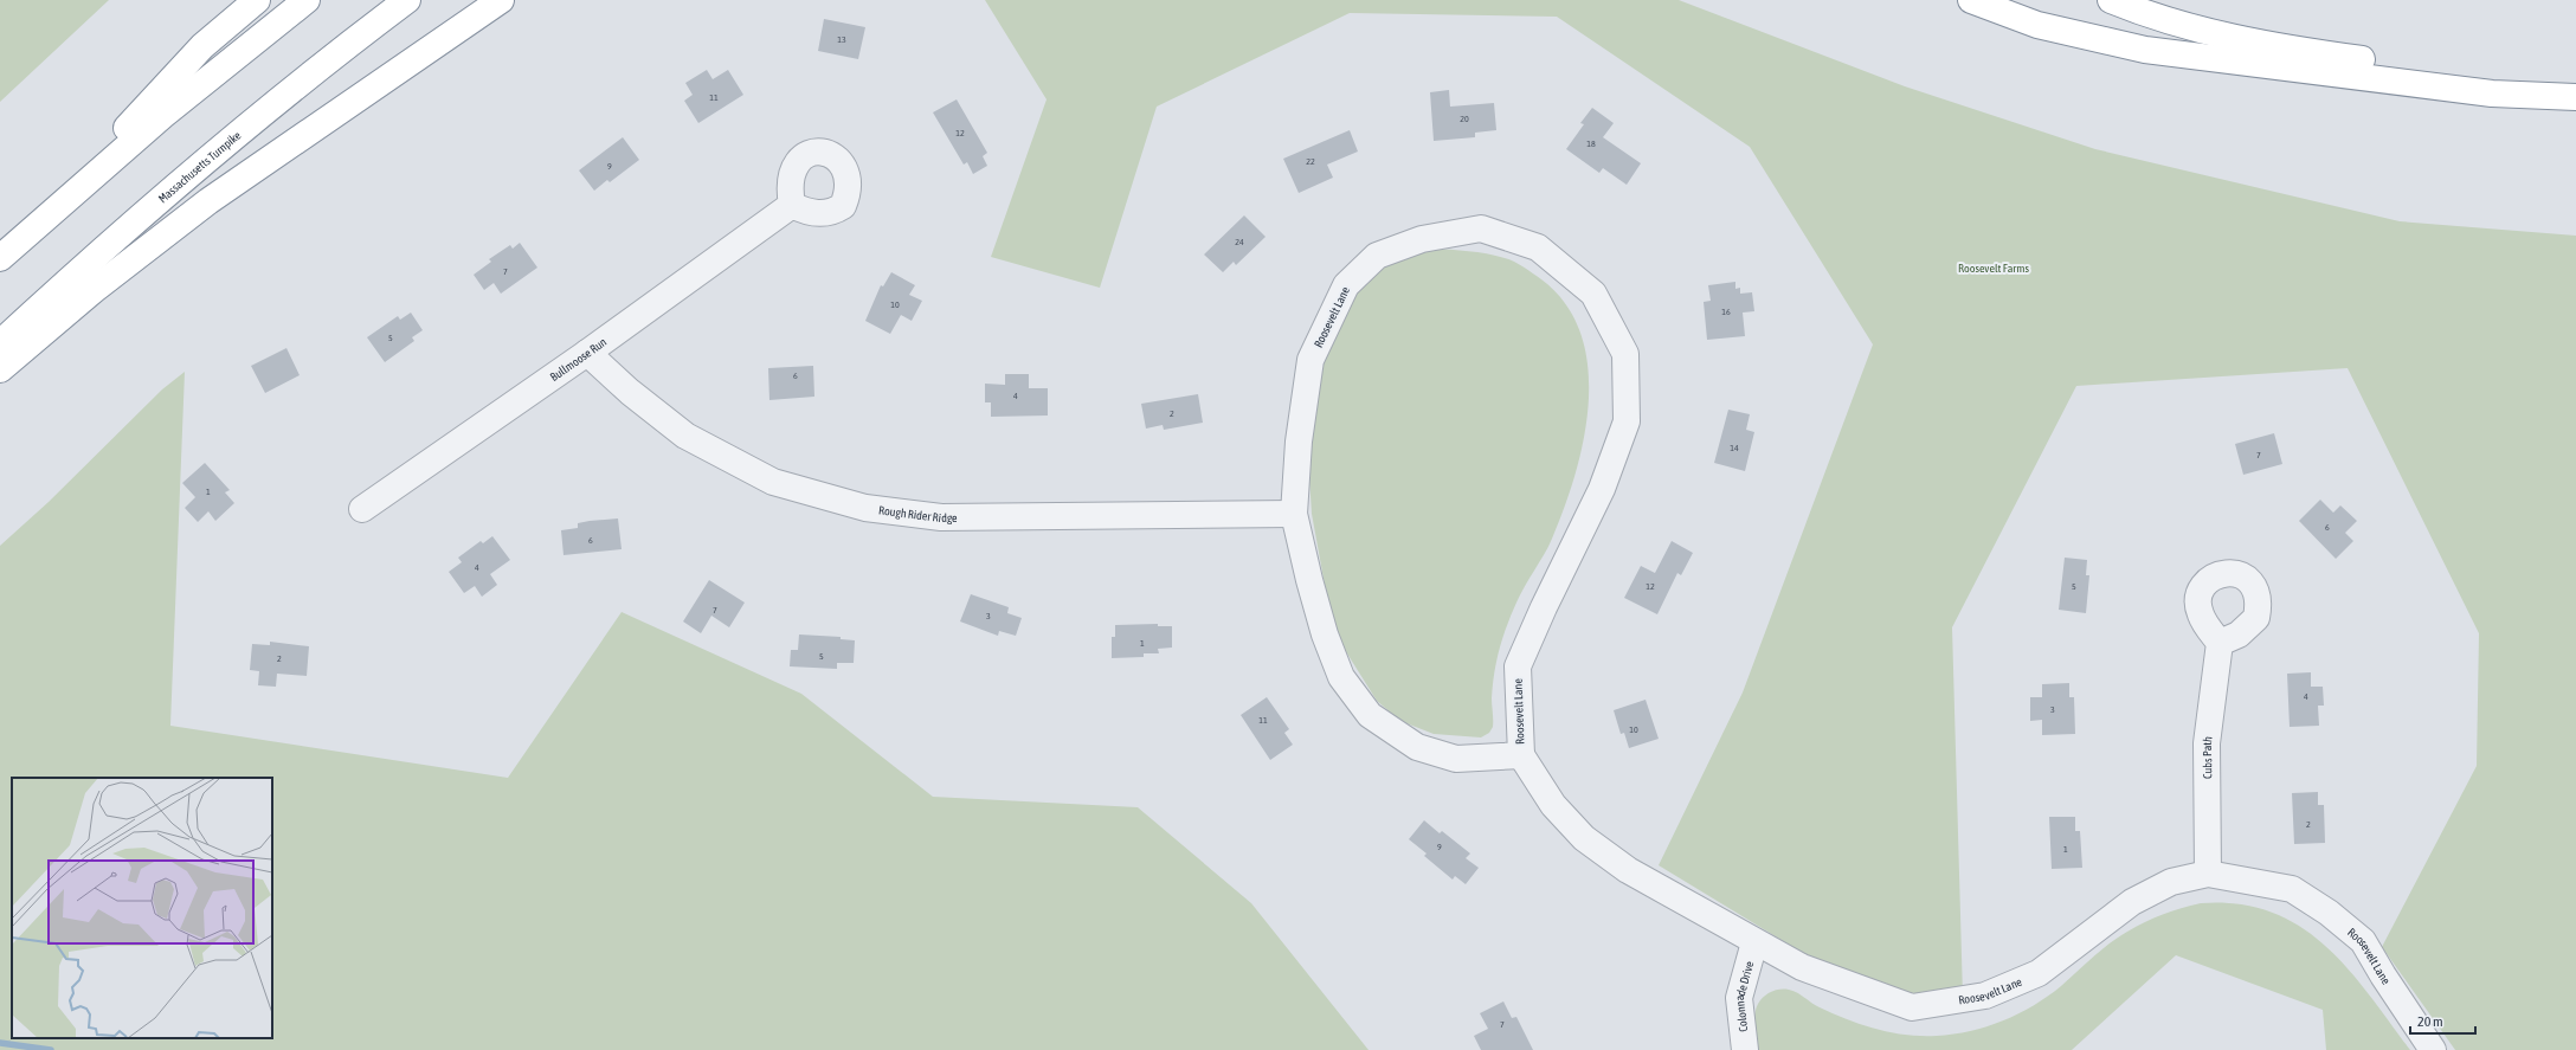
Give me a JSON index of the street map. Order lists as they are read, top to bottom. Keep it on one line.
{"streets":{"highway":["Massachusetts Turnpike"],"street":["Roosevelt Lane","Bullmoose Run","Rough Rider Ridge","Cubs Path","Colonnade Drive"]},"crossings":[["Roosevelt Lane","Rough Rider Ridge"],["Roosevelt Lane","Cubs Path"],["Roosevelt Lane","Colonnade Drive"],["Bullmoose Run","Rough Rider Ridge"]],"parks":["Roosevelt Farms"],"house_numbers":["13","11","20","12","18","22","9","24","7","10","16","5","6","4","2","14","7","1","6","6","4","12","5","7","3","1","5","2","4","3","11","10","2","9","1","7"],"scale_bar":"20 m"}
